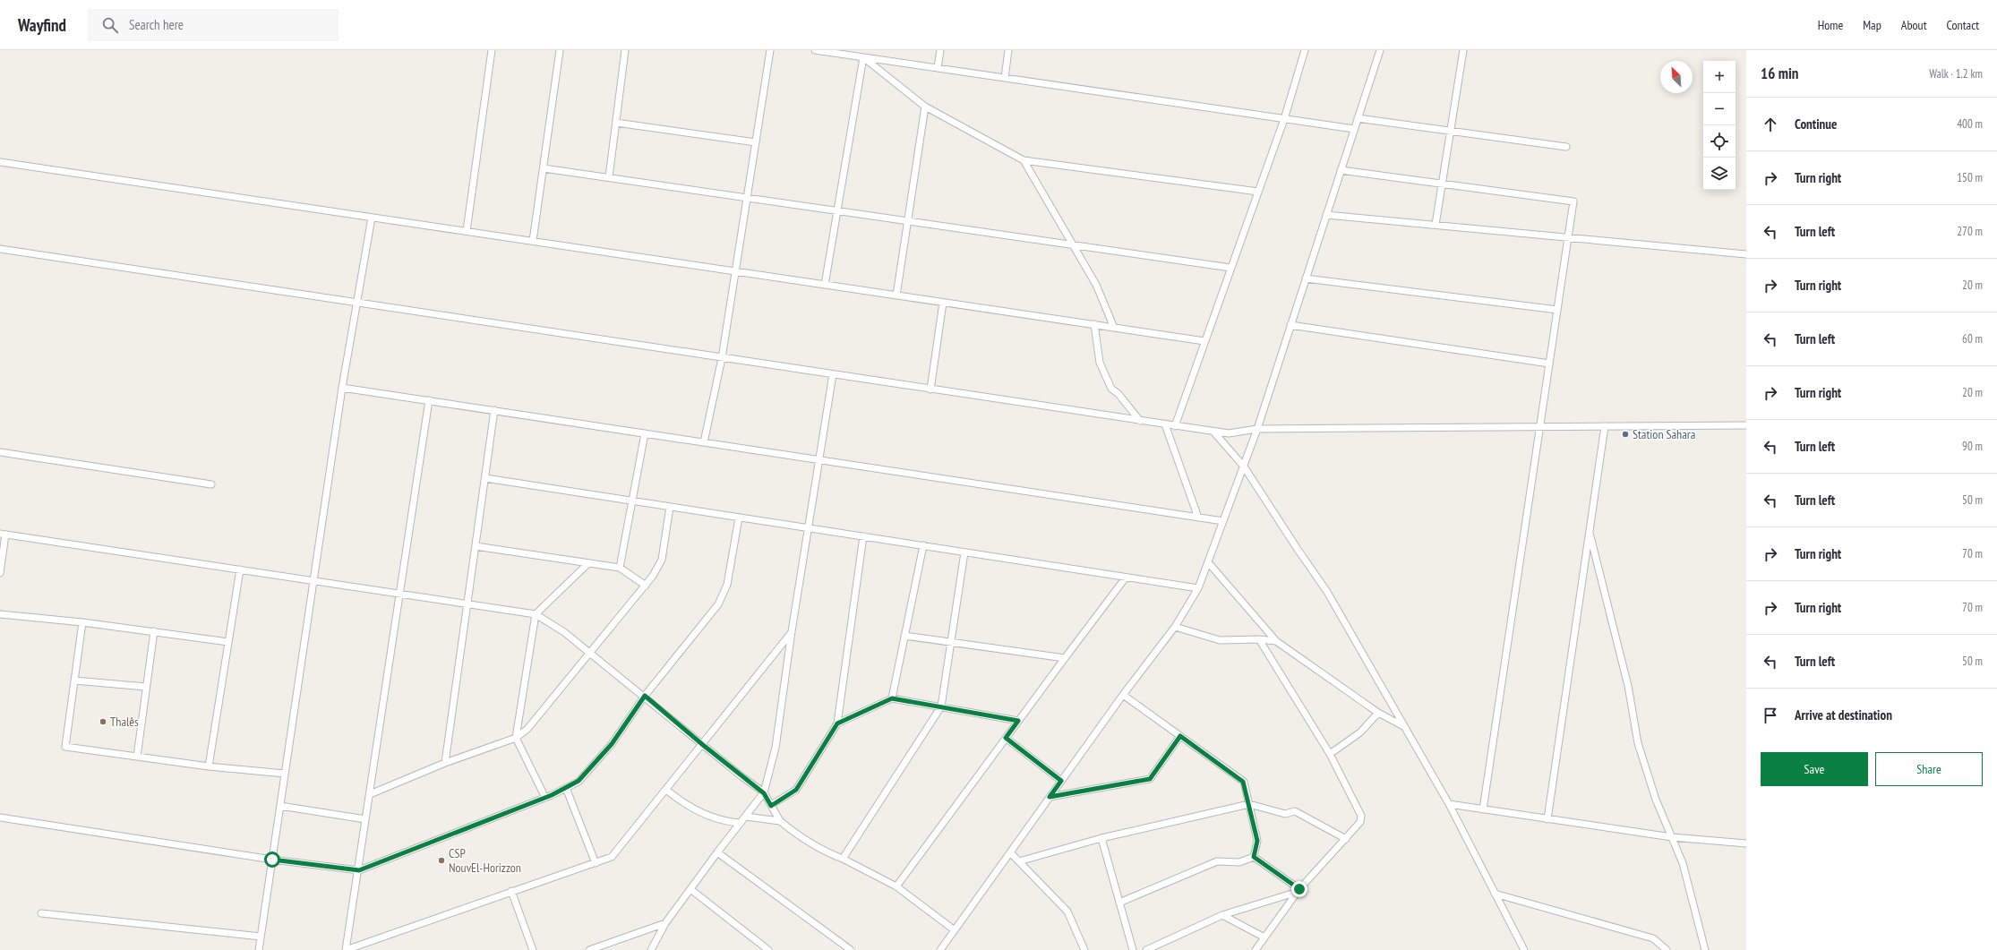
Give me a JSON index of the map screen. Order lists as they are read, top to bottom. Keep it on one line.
{"places":["Station Sahara","Thalês","CSP NouvEl-Horizzon"],"north":"top left","page":{"header":"Wayfind","search":"Search here","nav":["Home","Map","About","Contact"],"heading":["16 min","Walk · 1.2 km"],"map_buttons":["+","−"],"list":[["Continue","400 m"],["Turn right","150 m"],["Turn left","270 m"],["Turn right","20 m"],["Turn left","60 m"],["Turn right","20 m"],["Turn left","90 m"],["Turn left","50 m"],["Turn right","70 m"],["Turn right","70 m"],["Turn left","50 m"],"Arrive at destination"],"buttons":["Save","Share"]}}
